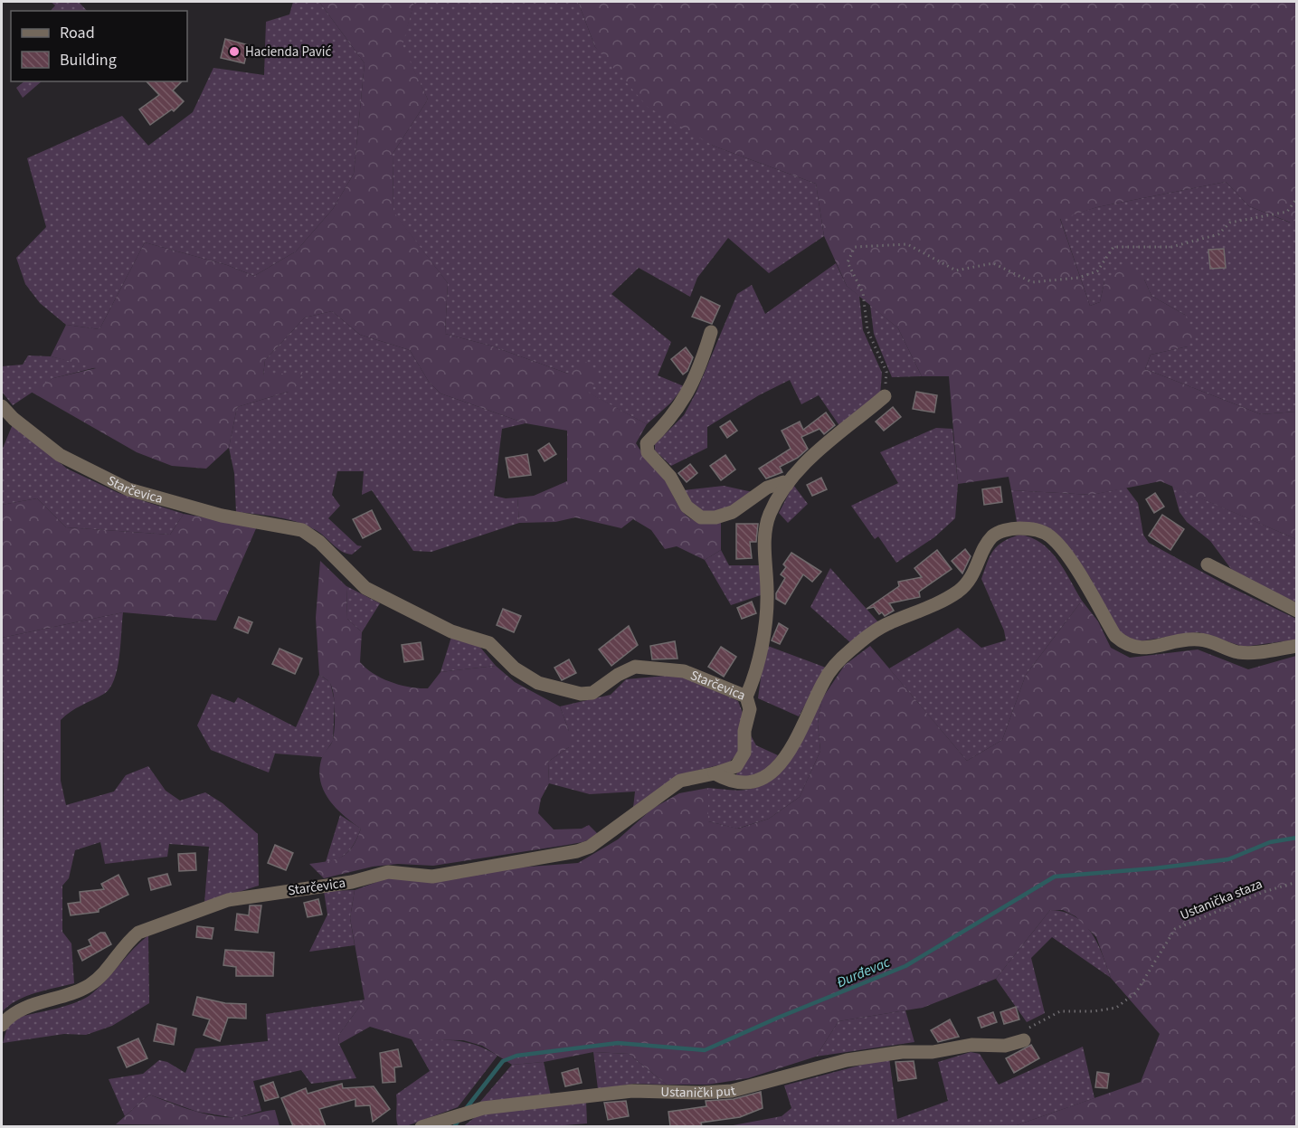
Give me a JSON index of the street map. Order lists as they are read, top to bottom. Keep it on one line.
{"streets":{"street":["Starčevica","Ustanički put"],"path":["Ustanička staza"]},"crossings":[["Ustanička staza","Ustanički put"]],"water":["Đurđevac"],"places":["Hacienda Pavić"],"legend":["Road","Building"]}
